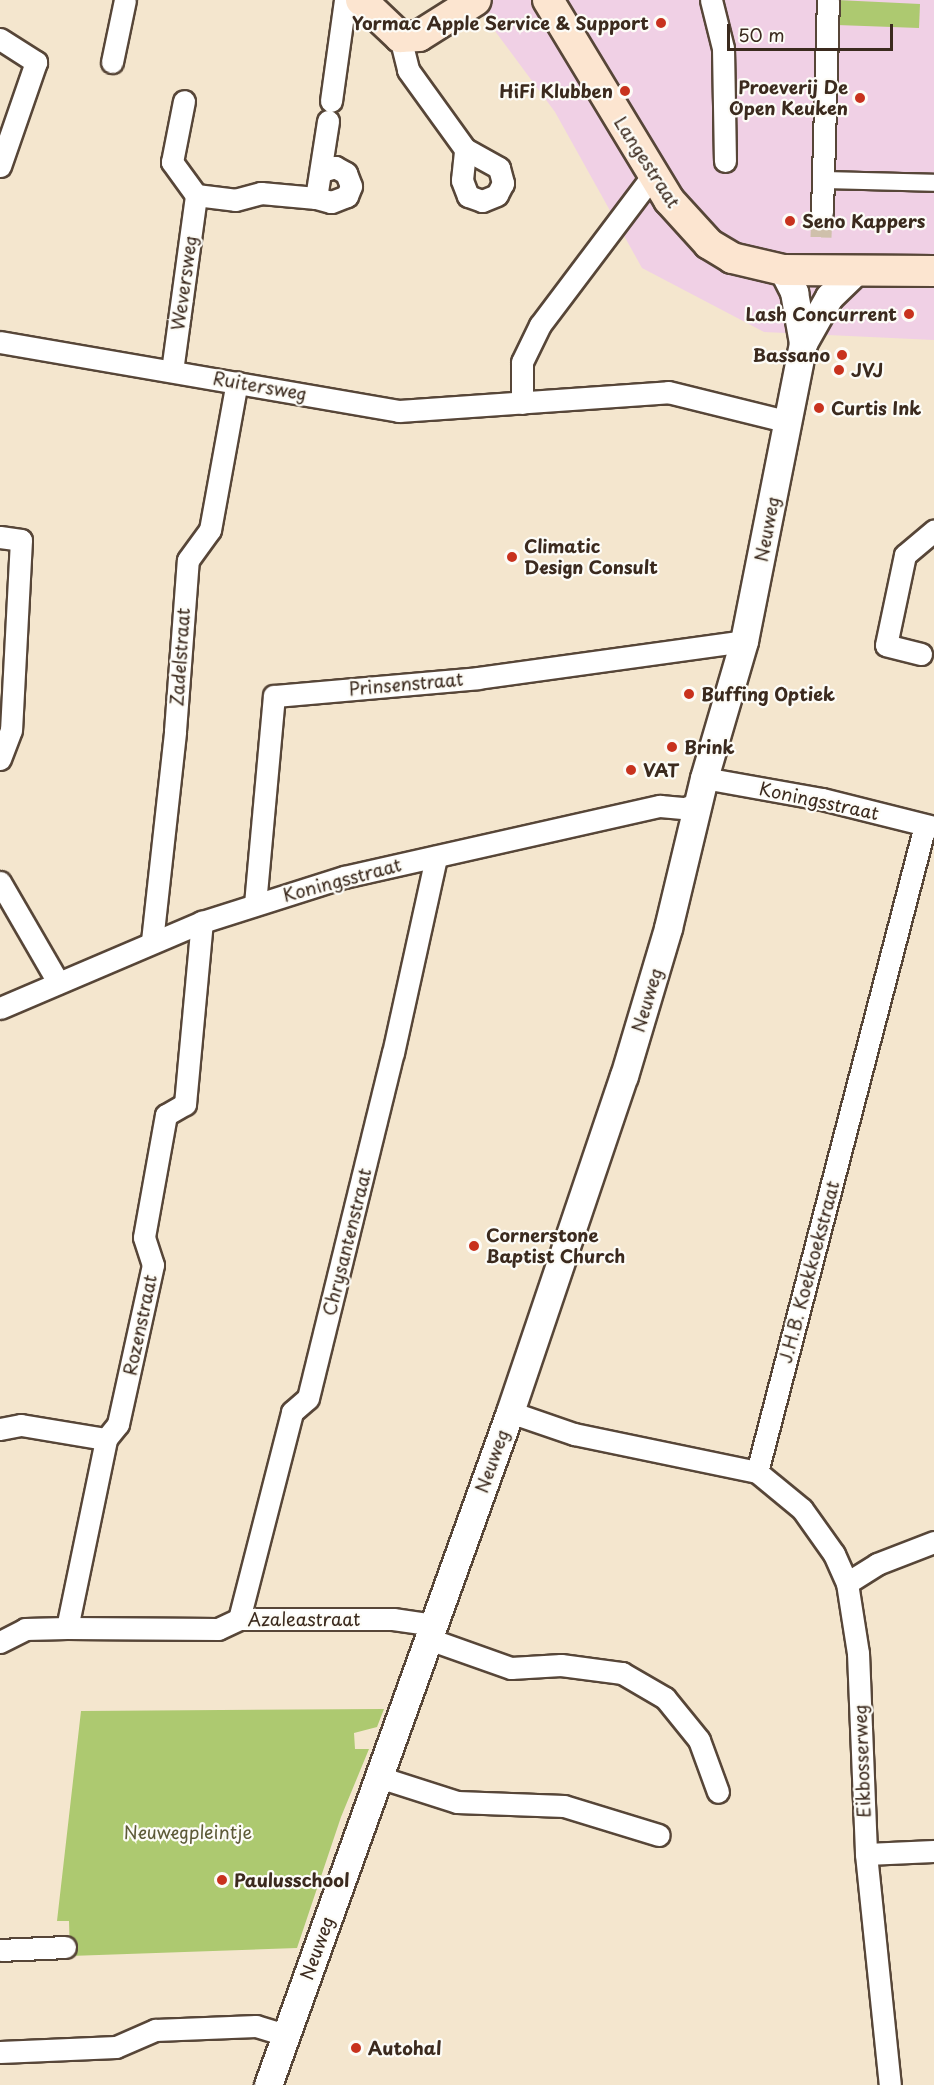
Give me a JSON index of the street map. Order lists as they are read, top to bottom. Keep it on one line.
{"streets":{"main road":["Langestraat"],"street":["Weversweg","Ruitersweg","Neuweg","Zadelstraat","Prinsenstraat","Koningsstraat","Chrysantenstraat","J.H.B. Koekkoekstraat","Rozenstraat","Azaleastraat","Eikbosserweg"]},"crossings":[["Langestraat","Neuweg"],["Weversweg","Ruitersweg"],["Ruitersweg","Neuweg"],["Ruitersweg","Zadelstraat"],["Neuweg","Prinsenstraat"],["Neuweg","Koningsstraat"],["Neuweg","Azaleastraat"],["Zadelstraat","Koningsstraat"],["Prinsenstraat","Koningsstraat"],["Koningsstraat","Chrysantenstraat"],["Koningsstraat","J.H.B. Koekkoekstraat"],["Koningsstraat","Rozenstraat"],["Chrysantenstraat","Azaleastraat"],["J.H.B. Koekkoekstraat","Eikbosserweg"],["Rozenstraat","Azaleastraat"]],"parks":["Neuwegpleintje"],"places":["Yormac Apple Service & Support","HiFi Klubben","Proeverij De Open Keuken","Seno Kappers","Lash Concurrent","Bassano","JVJ","Curtis Ink","Climatic Design Consult","Buffing Optiek","Brink","VAT","Cornerstone Baptist Church","Paulusschool","Autohal"],"scale_bar":"50 m"}
